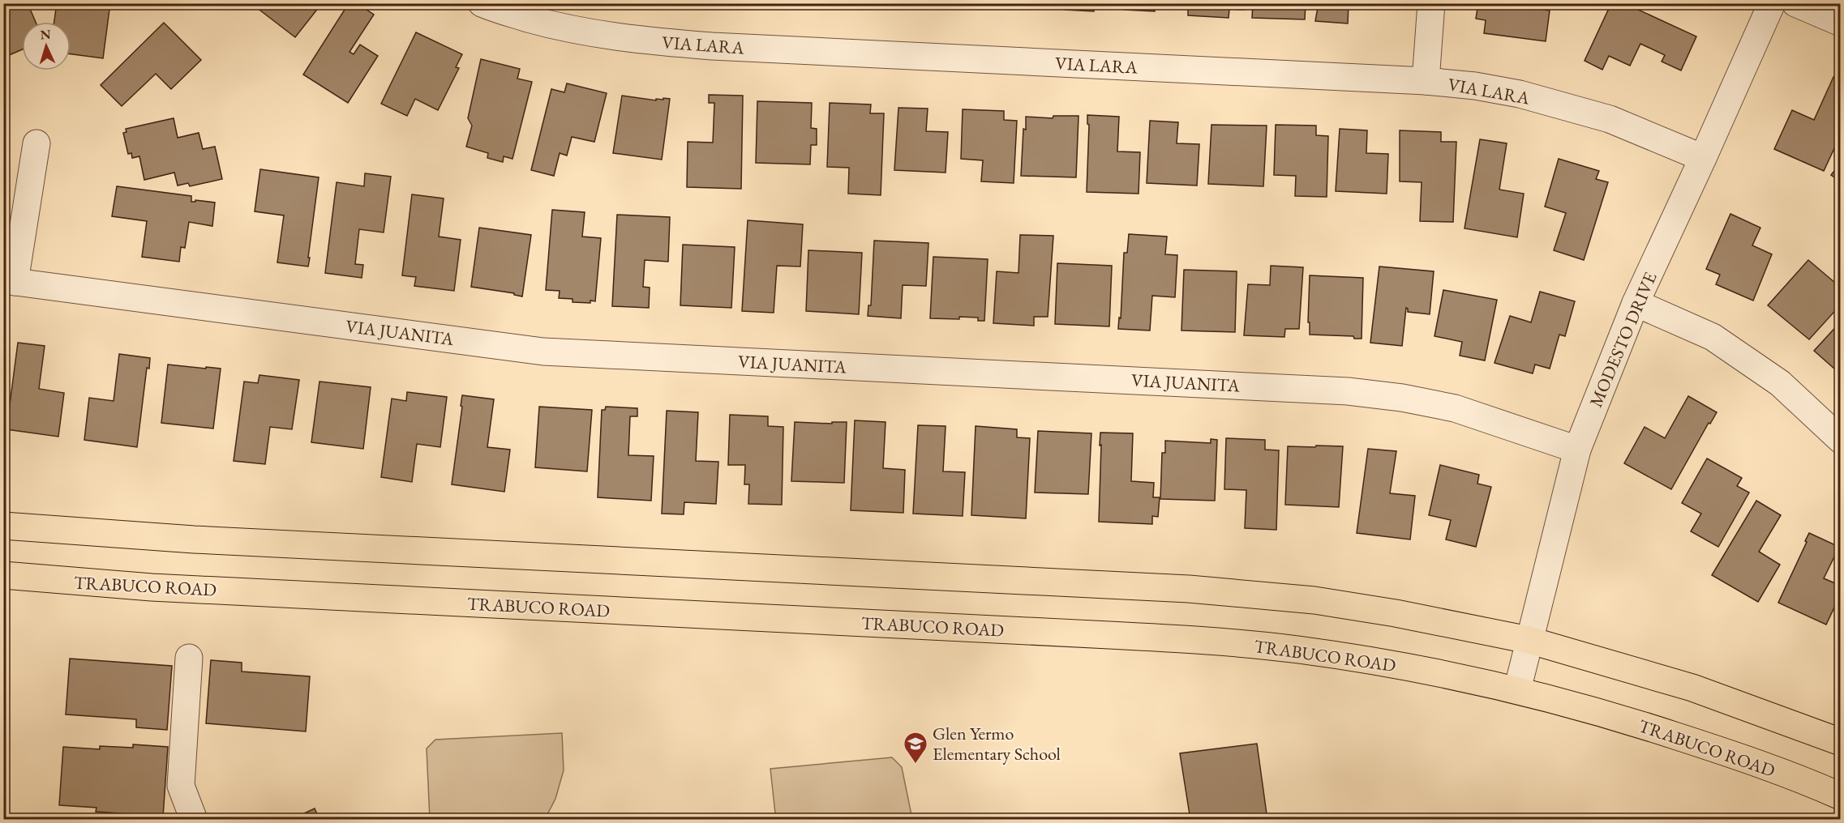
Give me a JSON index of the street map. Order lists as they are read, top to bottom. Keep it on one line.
{"streets":{"main road":["TRABUCO ROAD"],"street":["VIA LARA","VIA JUANITA","MODESTO DRIVE"]},"crossings":[["VIA LARA","MODESTO DRIVE"],["VIA JUANITA","MODESTO DRIVE"],["MODESTO DRIVE","TRABUCO ROAD"]],"places":{"school or university":["Glen Yermo Elementary School"]},"north":"top"}
